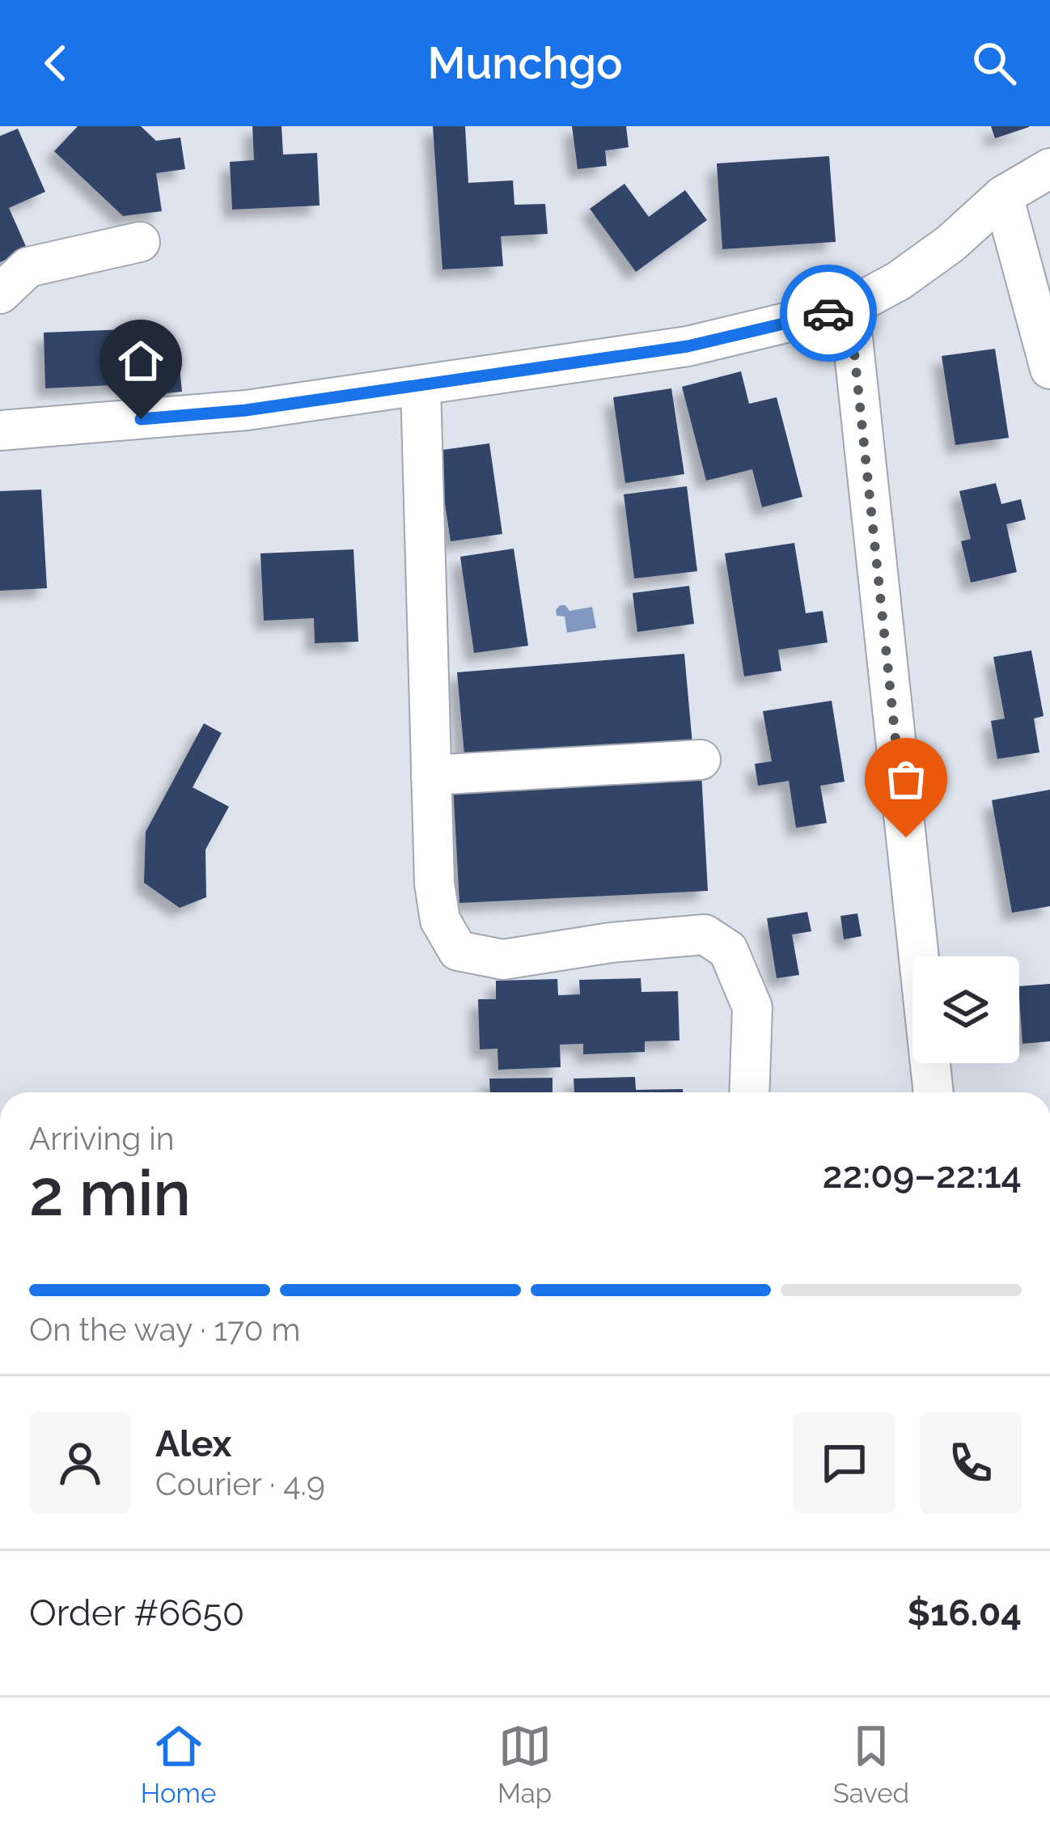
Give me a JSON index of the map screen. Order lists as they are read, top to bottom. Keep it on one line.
{"page":{"header":"Munchgo","heading":["2 min","Arriving in","22:09–22:14"],"panel":["Alex","Courier · 4.9","Order #6650","$16.04"],"bar":"On the way · 170 m","tabs":["Home","Map","Saved"]}}
